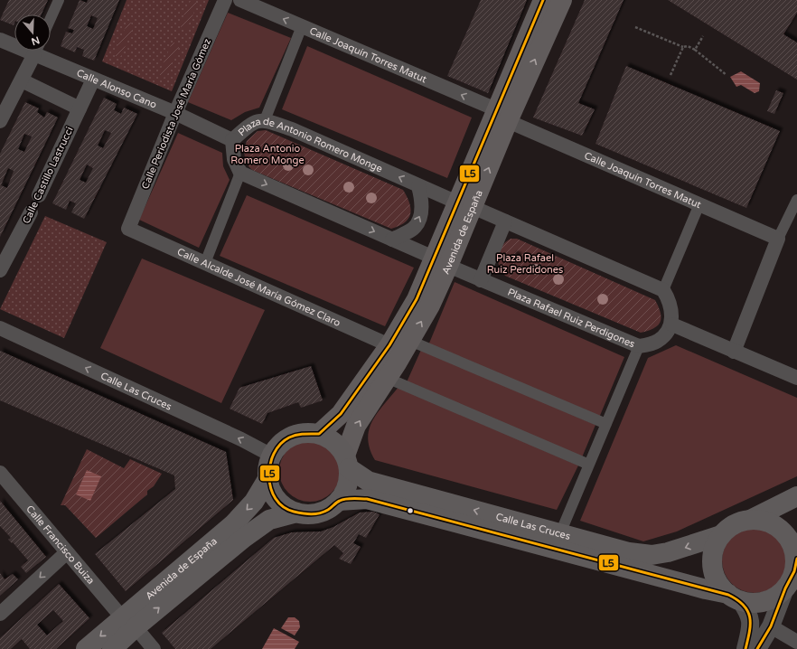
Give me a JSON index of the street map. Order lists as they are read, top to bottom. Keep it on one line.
{"streets":{"main road":["Avenida de España","Calle Las Cruces"],"street":["Calle Joaquín Torres Matut","Calle Alonso Cano","Calle Periodista José María Gómez","Plaza de Antonio Romero Monge","Calle Castillo Lastrucci","Calle Alcalde José María Gómez Claro","Plaza Rafael Ruiz Perdigones","Calle Francisco Buiza"]},"crossings":[["Calle Joaquín Torres Matut","Avenida de España"],["Calle Alonso Cano","Calle Periodista José María Gómez"],["Calle Alonso Cano","Plaza de Antonio Romero Monge"],["Calle Alonso Cano","Calle Castillo Lastrucci"],["Calle Periodista José María Gómez","Calle Alcalde José María Gómez Claro"],["Plaza de Antonio Romero Monge","Avenida de España"],["Avenida de España","Calle Alcalde José María Gómez Claro"],["Avenida de España","Plaza Rafael Ruiz Perdigones"],["Avenida de España","Calle Las Cruces"],["Avenida de España","Calle Francisco Buiza"]],"one_way":["Calle Joaquín Torres Matut"],"parks":["Plaza Antonio Romero Monge","Plaza Rafael Ruiz Perdidones"],"lines":["transit line L5"],"north":"bottom"}
